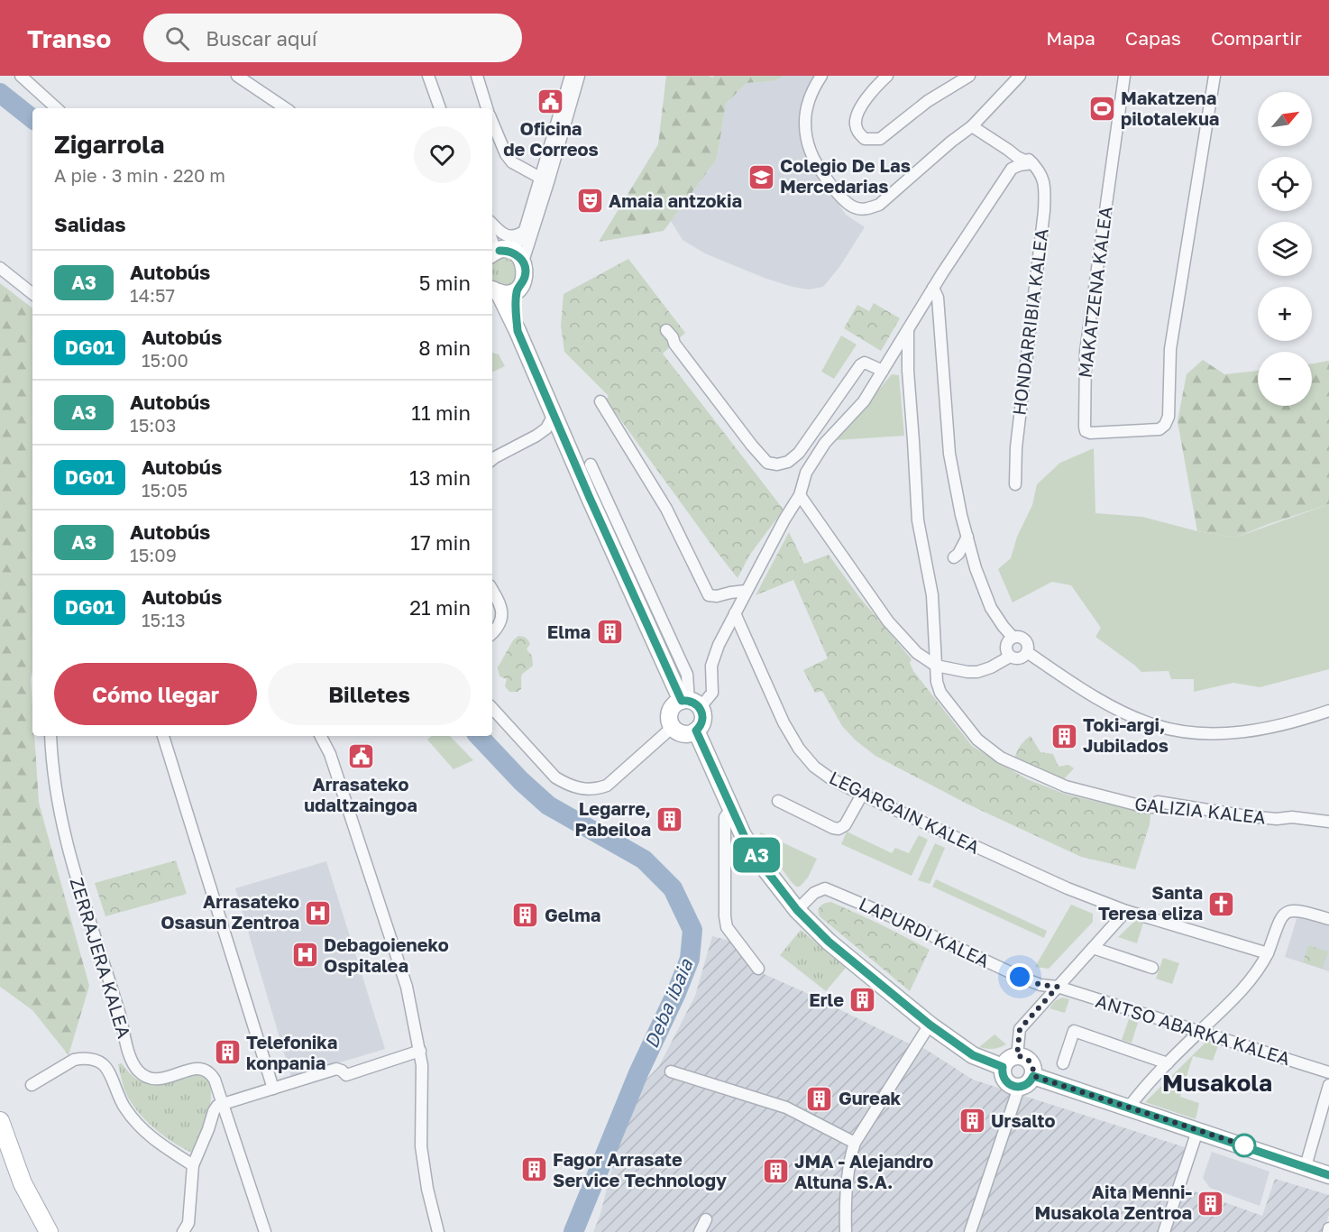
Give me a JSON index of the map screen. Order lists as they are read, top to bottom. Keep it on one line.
{"streets":{"street":["MAKATZENA KALEA","HONDARRIBIA KALEA","GALIZIA KALEA","LEGARGAIN KALEA","LAPURDI KALEA","ZERRAJERA KALEA","ANTSO ABARKA KALEA"]},"crossings":[["LAPURDI KALEA","ANTSO ABARKA KALEA"]],"districts":["Musakola"],"water":["Deba ibaia"],"places":{"public building":["Oficina de Correos","Arrasateko udaltzaingoa"],"sports":["Makatzena pilotalekua"],"school or university":["Colegio De Las Mercedarias"],"theatre":["Amaia antzokia"],"building":["Elma","Toki-argi, Jubilados","Legarre, Pabeiloa","Gelma","Erle","Telefonika konpania","Gureak","Ursalto","Fagor Arrasate Service Technology","JMA - Alejandro Altuna S.A.","Aita Menni- Musakola Zentroa"],"church":["Santa Teresa eliza"],"hospital":["Arrasateko Osasun Zentroa","Debagoieneko Ospitalea"]},"lines":["bus line A3"],"north":"top right","page":{"header":"Transo","search":"Buscar aquí","nav":["Mapa","Capas","Compartir"],"on_map":"A3","map_buttons":["+","−"],"heading":[["Zigarrola","A pie · 3 min · 220 m"],"Salidas"],"list":[{"mark":"A3","name":"Autobús","note":"14:57","value":"5 min"},{"mark":"DG01","name":"Autobús","note":"15:00","value":"8 min"},{"mark":"A3","name":"Autobús","note":"15:03","value":"11 min"},{"mark":"DG01","name":"Autobús","note":"15:05","value":"13 min"},{"mark":"A3","name":"Autobús","note":"15:09","value":"17 min"},{"mark":"DG01","name":"Autobús","note":"15:13","value":"21 min"}],"buttons":["Cómo llegar","Billetes"]}}
